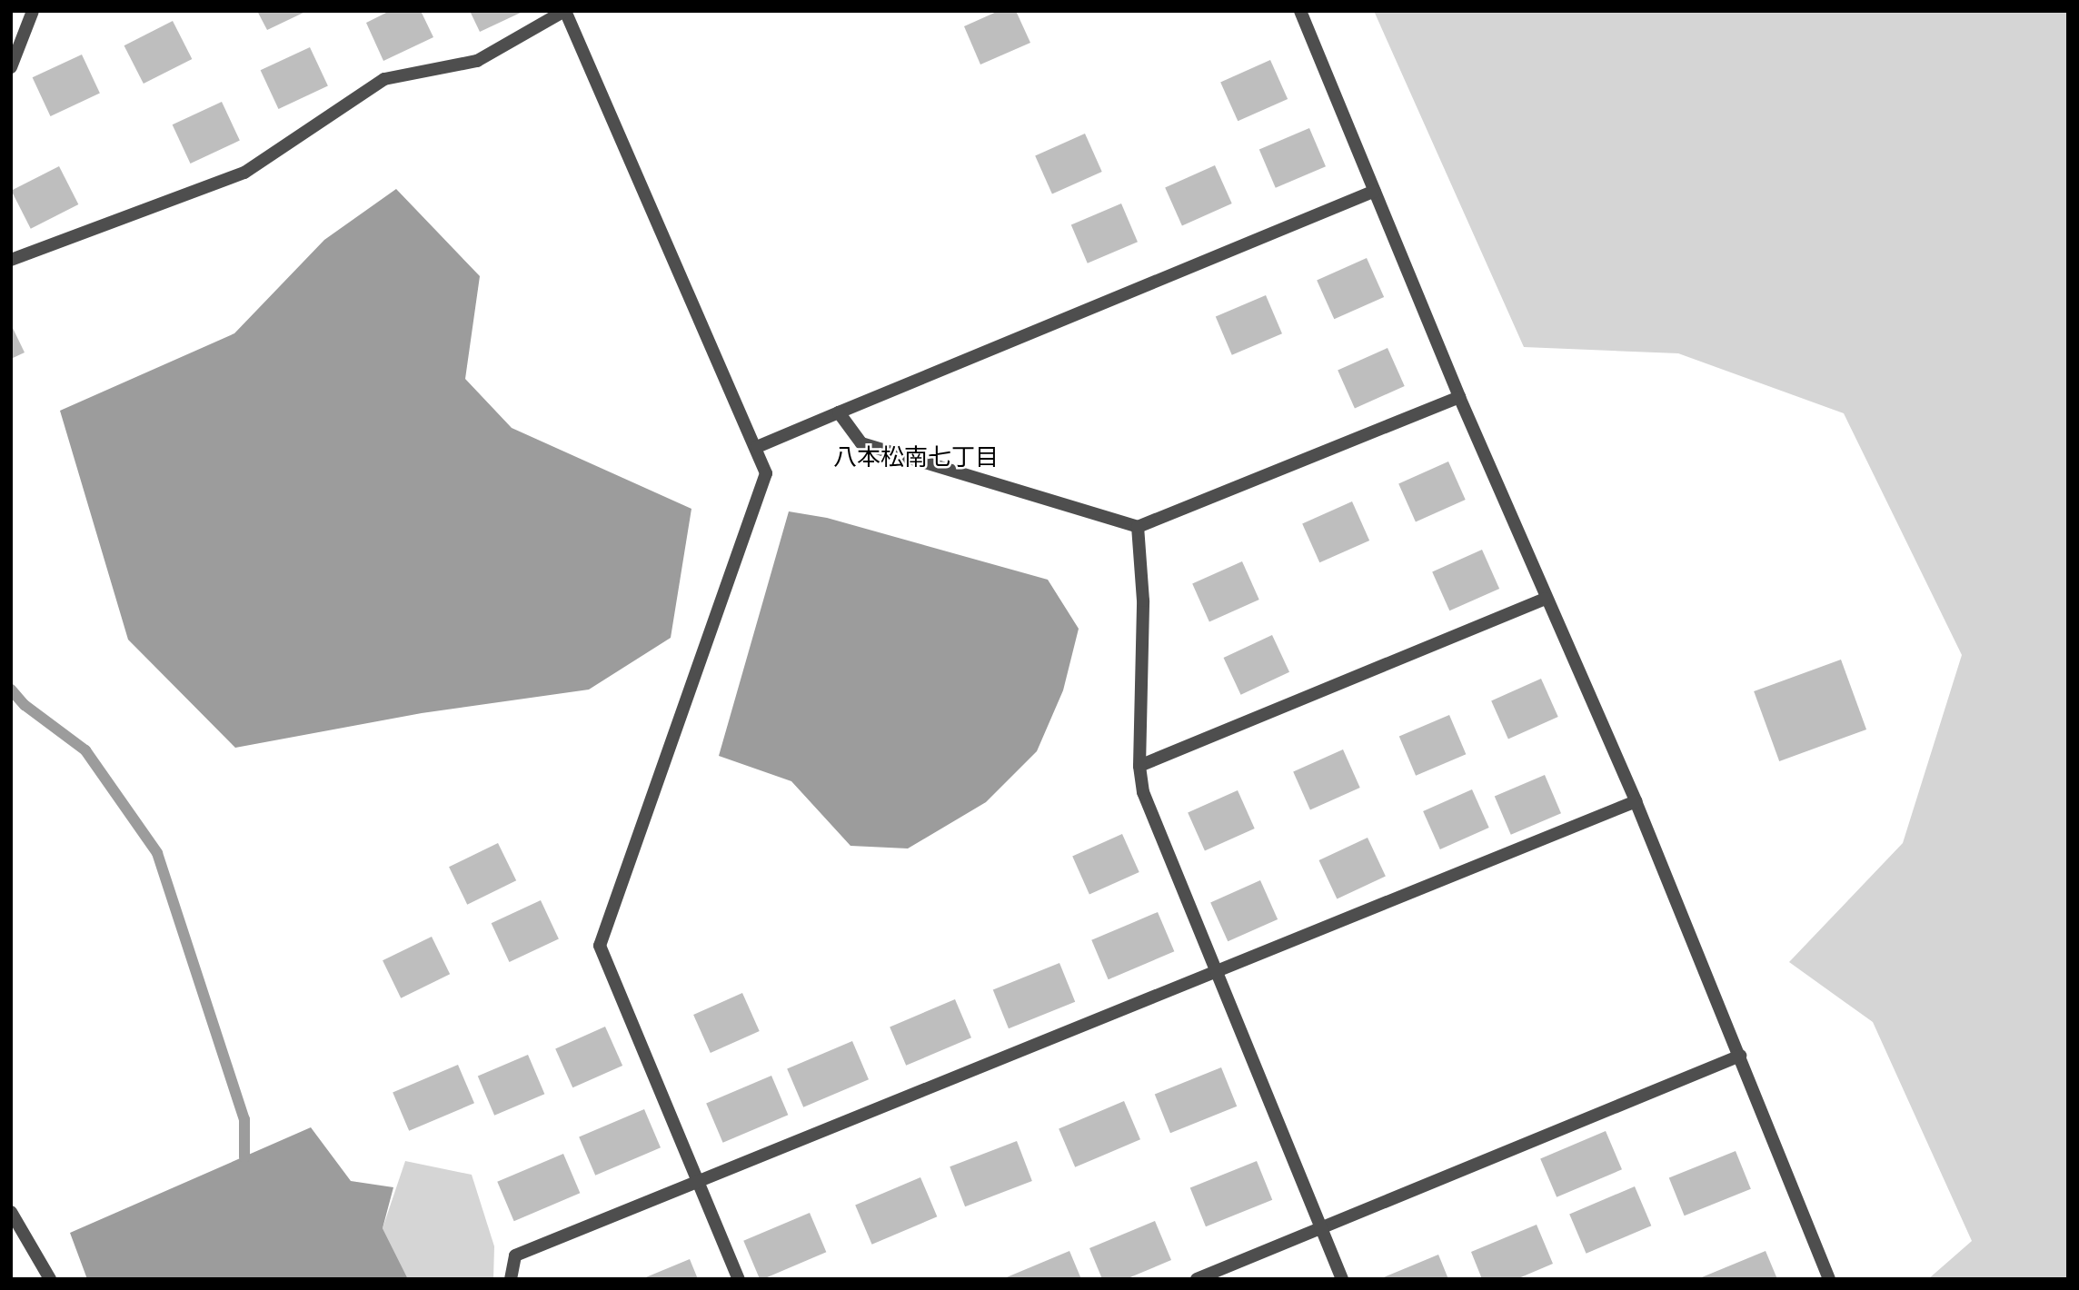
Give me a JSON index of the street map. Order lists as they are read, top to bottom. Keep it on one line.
{"districts":["八本松南七丁目"]}
